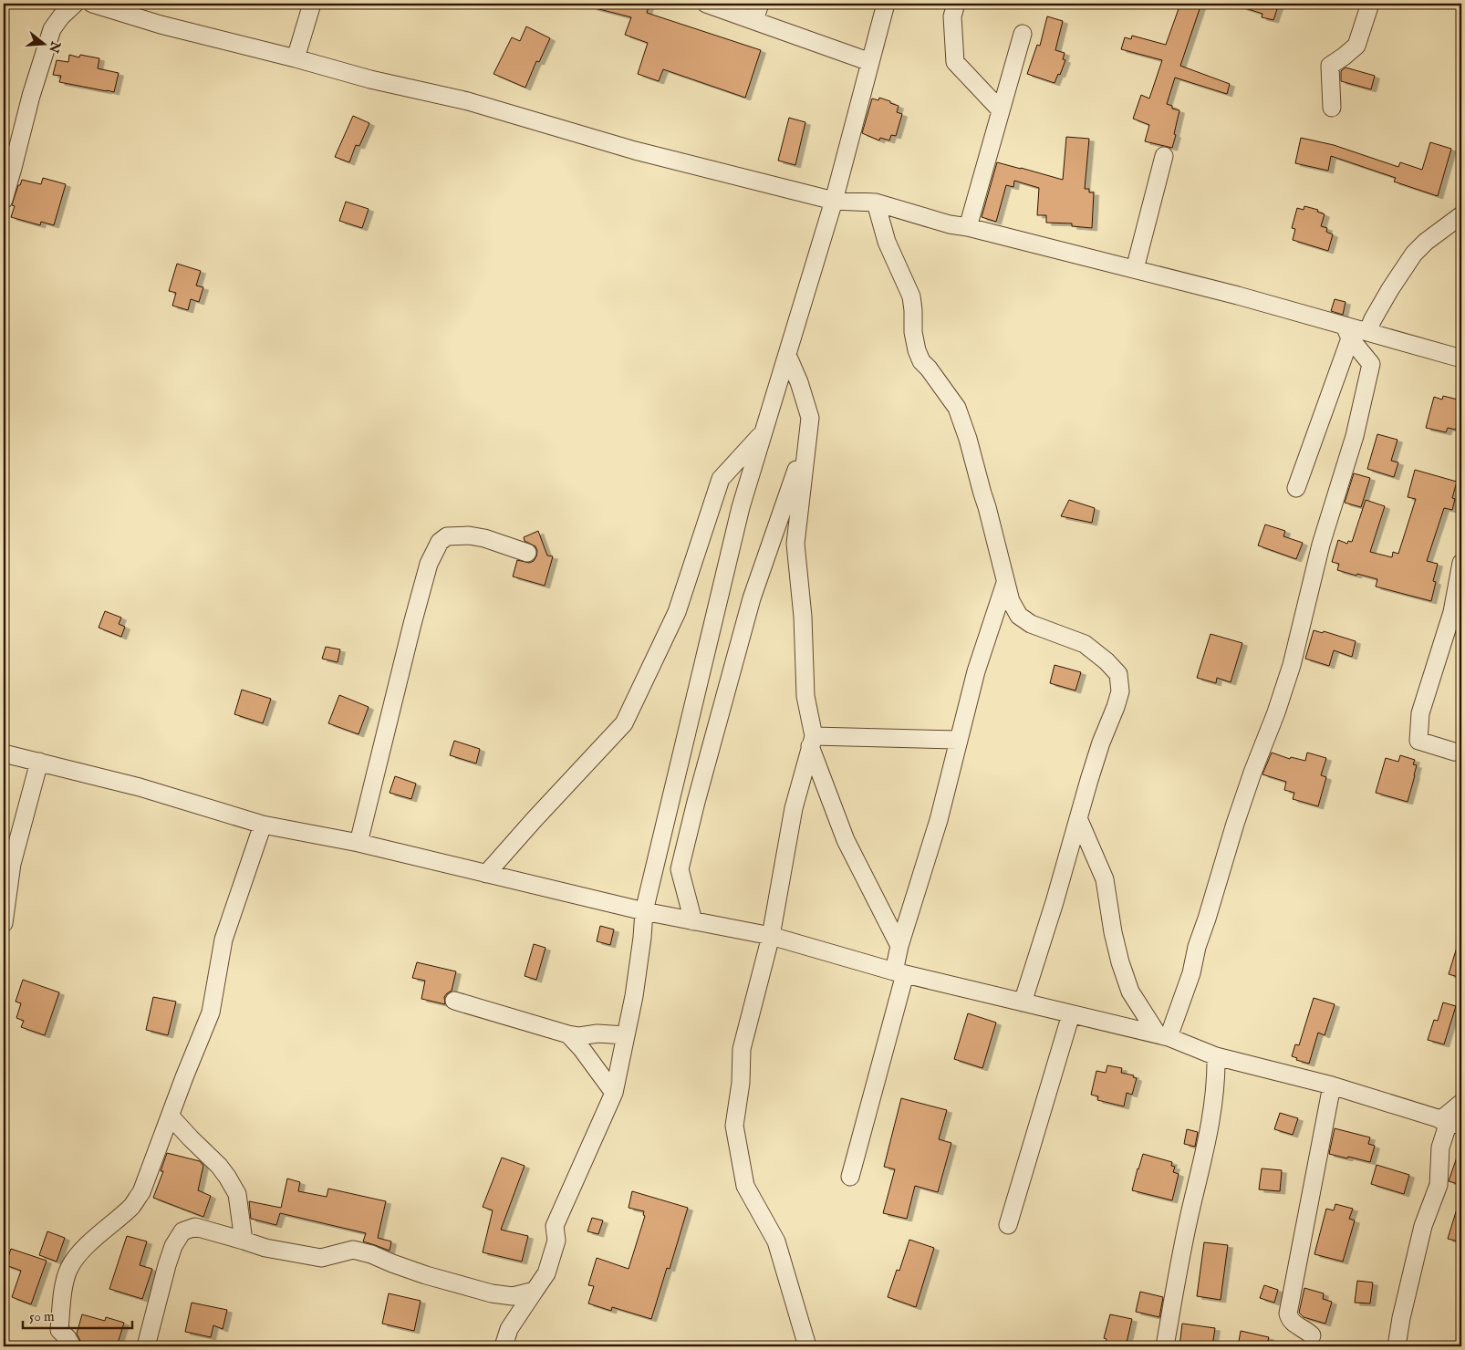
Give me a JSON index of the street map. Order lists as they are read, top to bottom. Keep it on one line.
{"scale_bar":"50 m","north":"right"}
